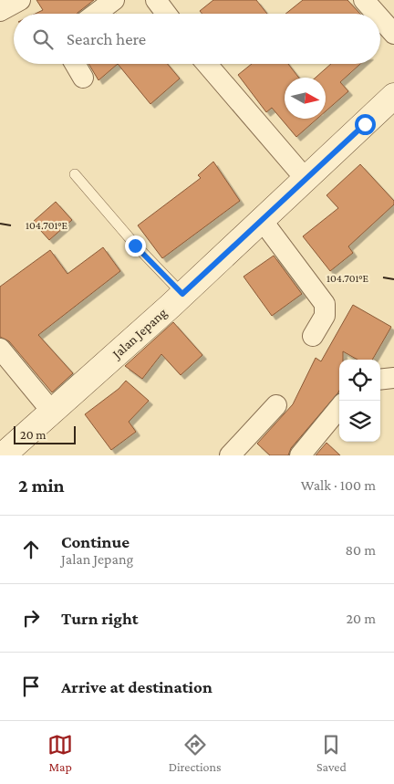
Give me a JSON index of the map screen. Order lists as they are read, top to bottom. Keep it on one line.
{"streets":{"street":["Jalan Jepang"]},"scale_bar":"20 m","north":"right","page":{"search":"Search here","scale":"20 m","heading":["2 min","Walk · 100 m"],"list":[["Continue","Jalan Jepang","80 m"],["Turn right","20 m"],"Arrive at destination"],"nav":["Map","Directions","Saved"]},"coordinates":["104.701°E"]}
